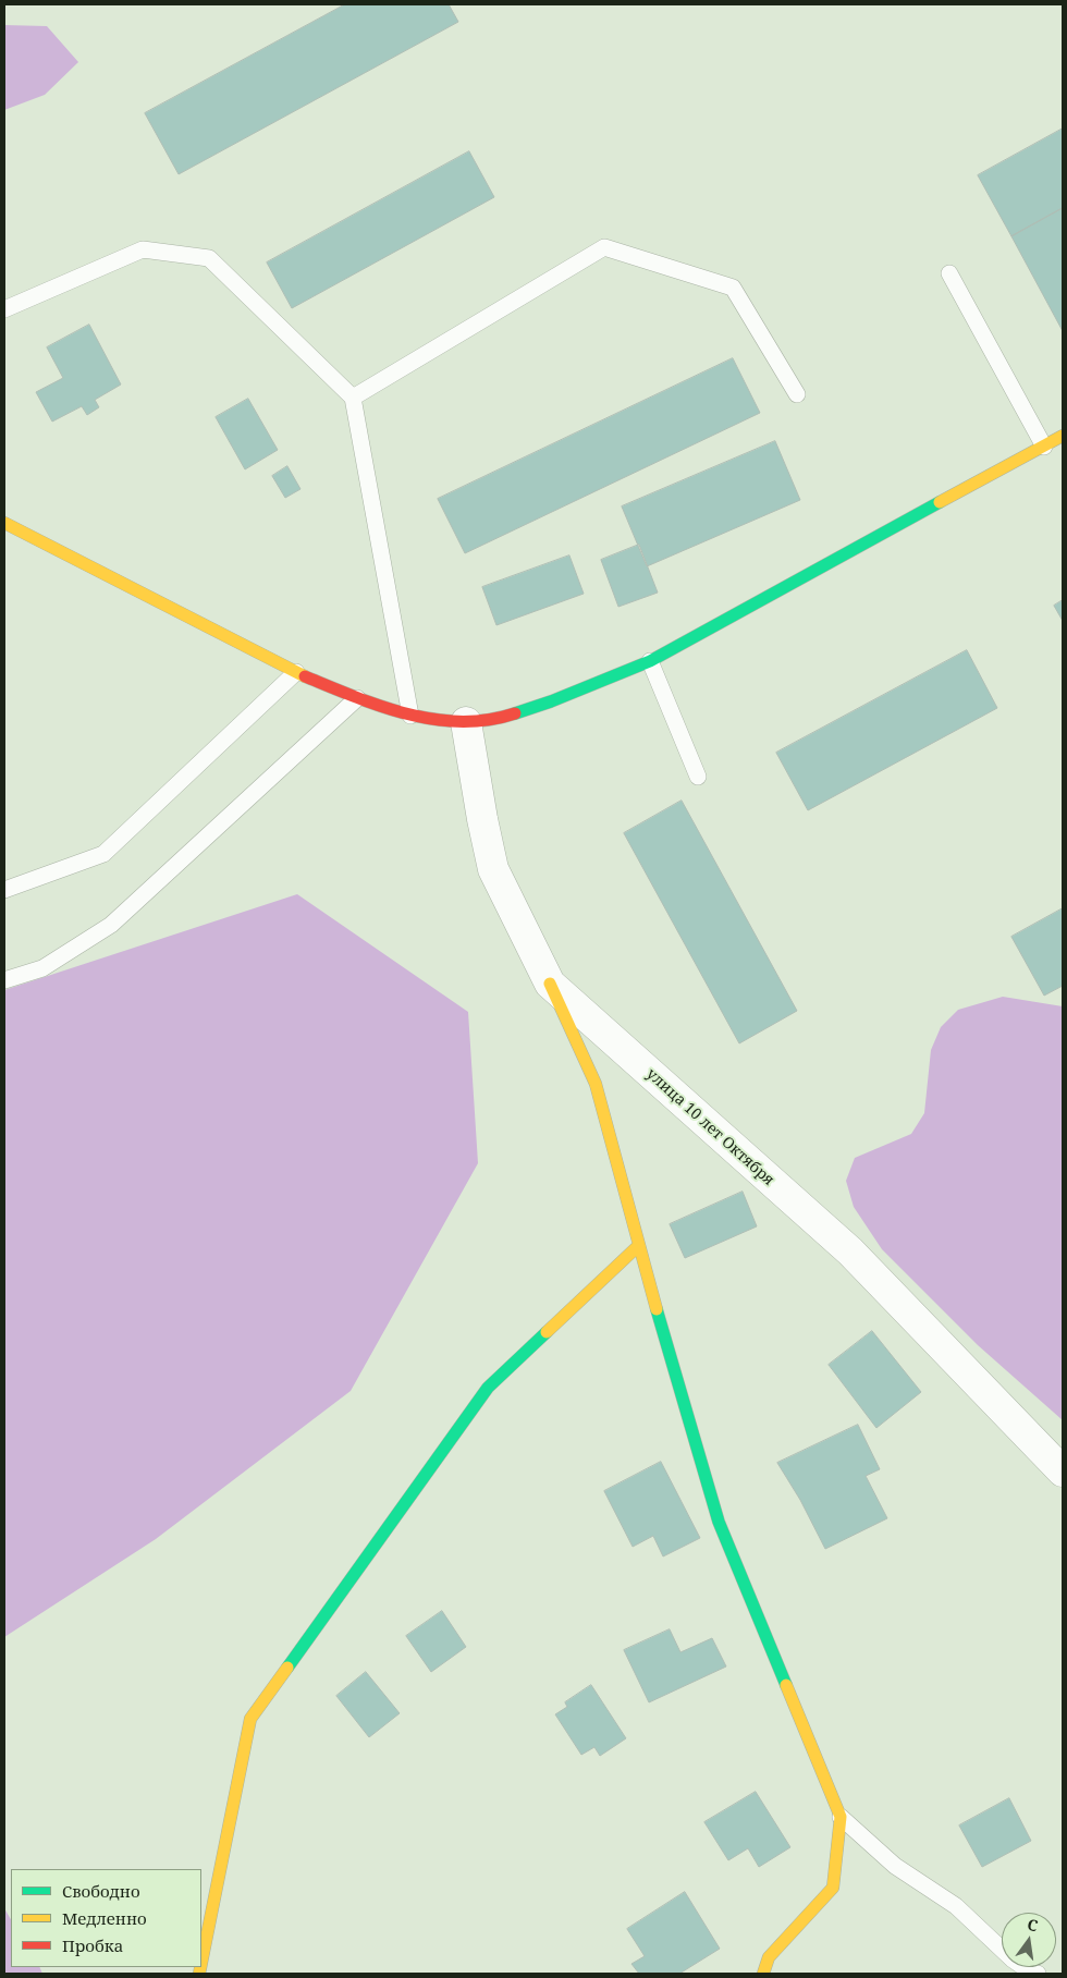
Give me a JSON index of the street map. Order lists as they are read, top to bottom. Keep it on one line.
{"streets":{"street":["улица 10 лет Октября"]},"legend":["Свободно","Медленно","Пробка"],"north":"top"}
